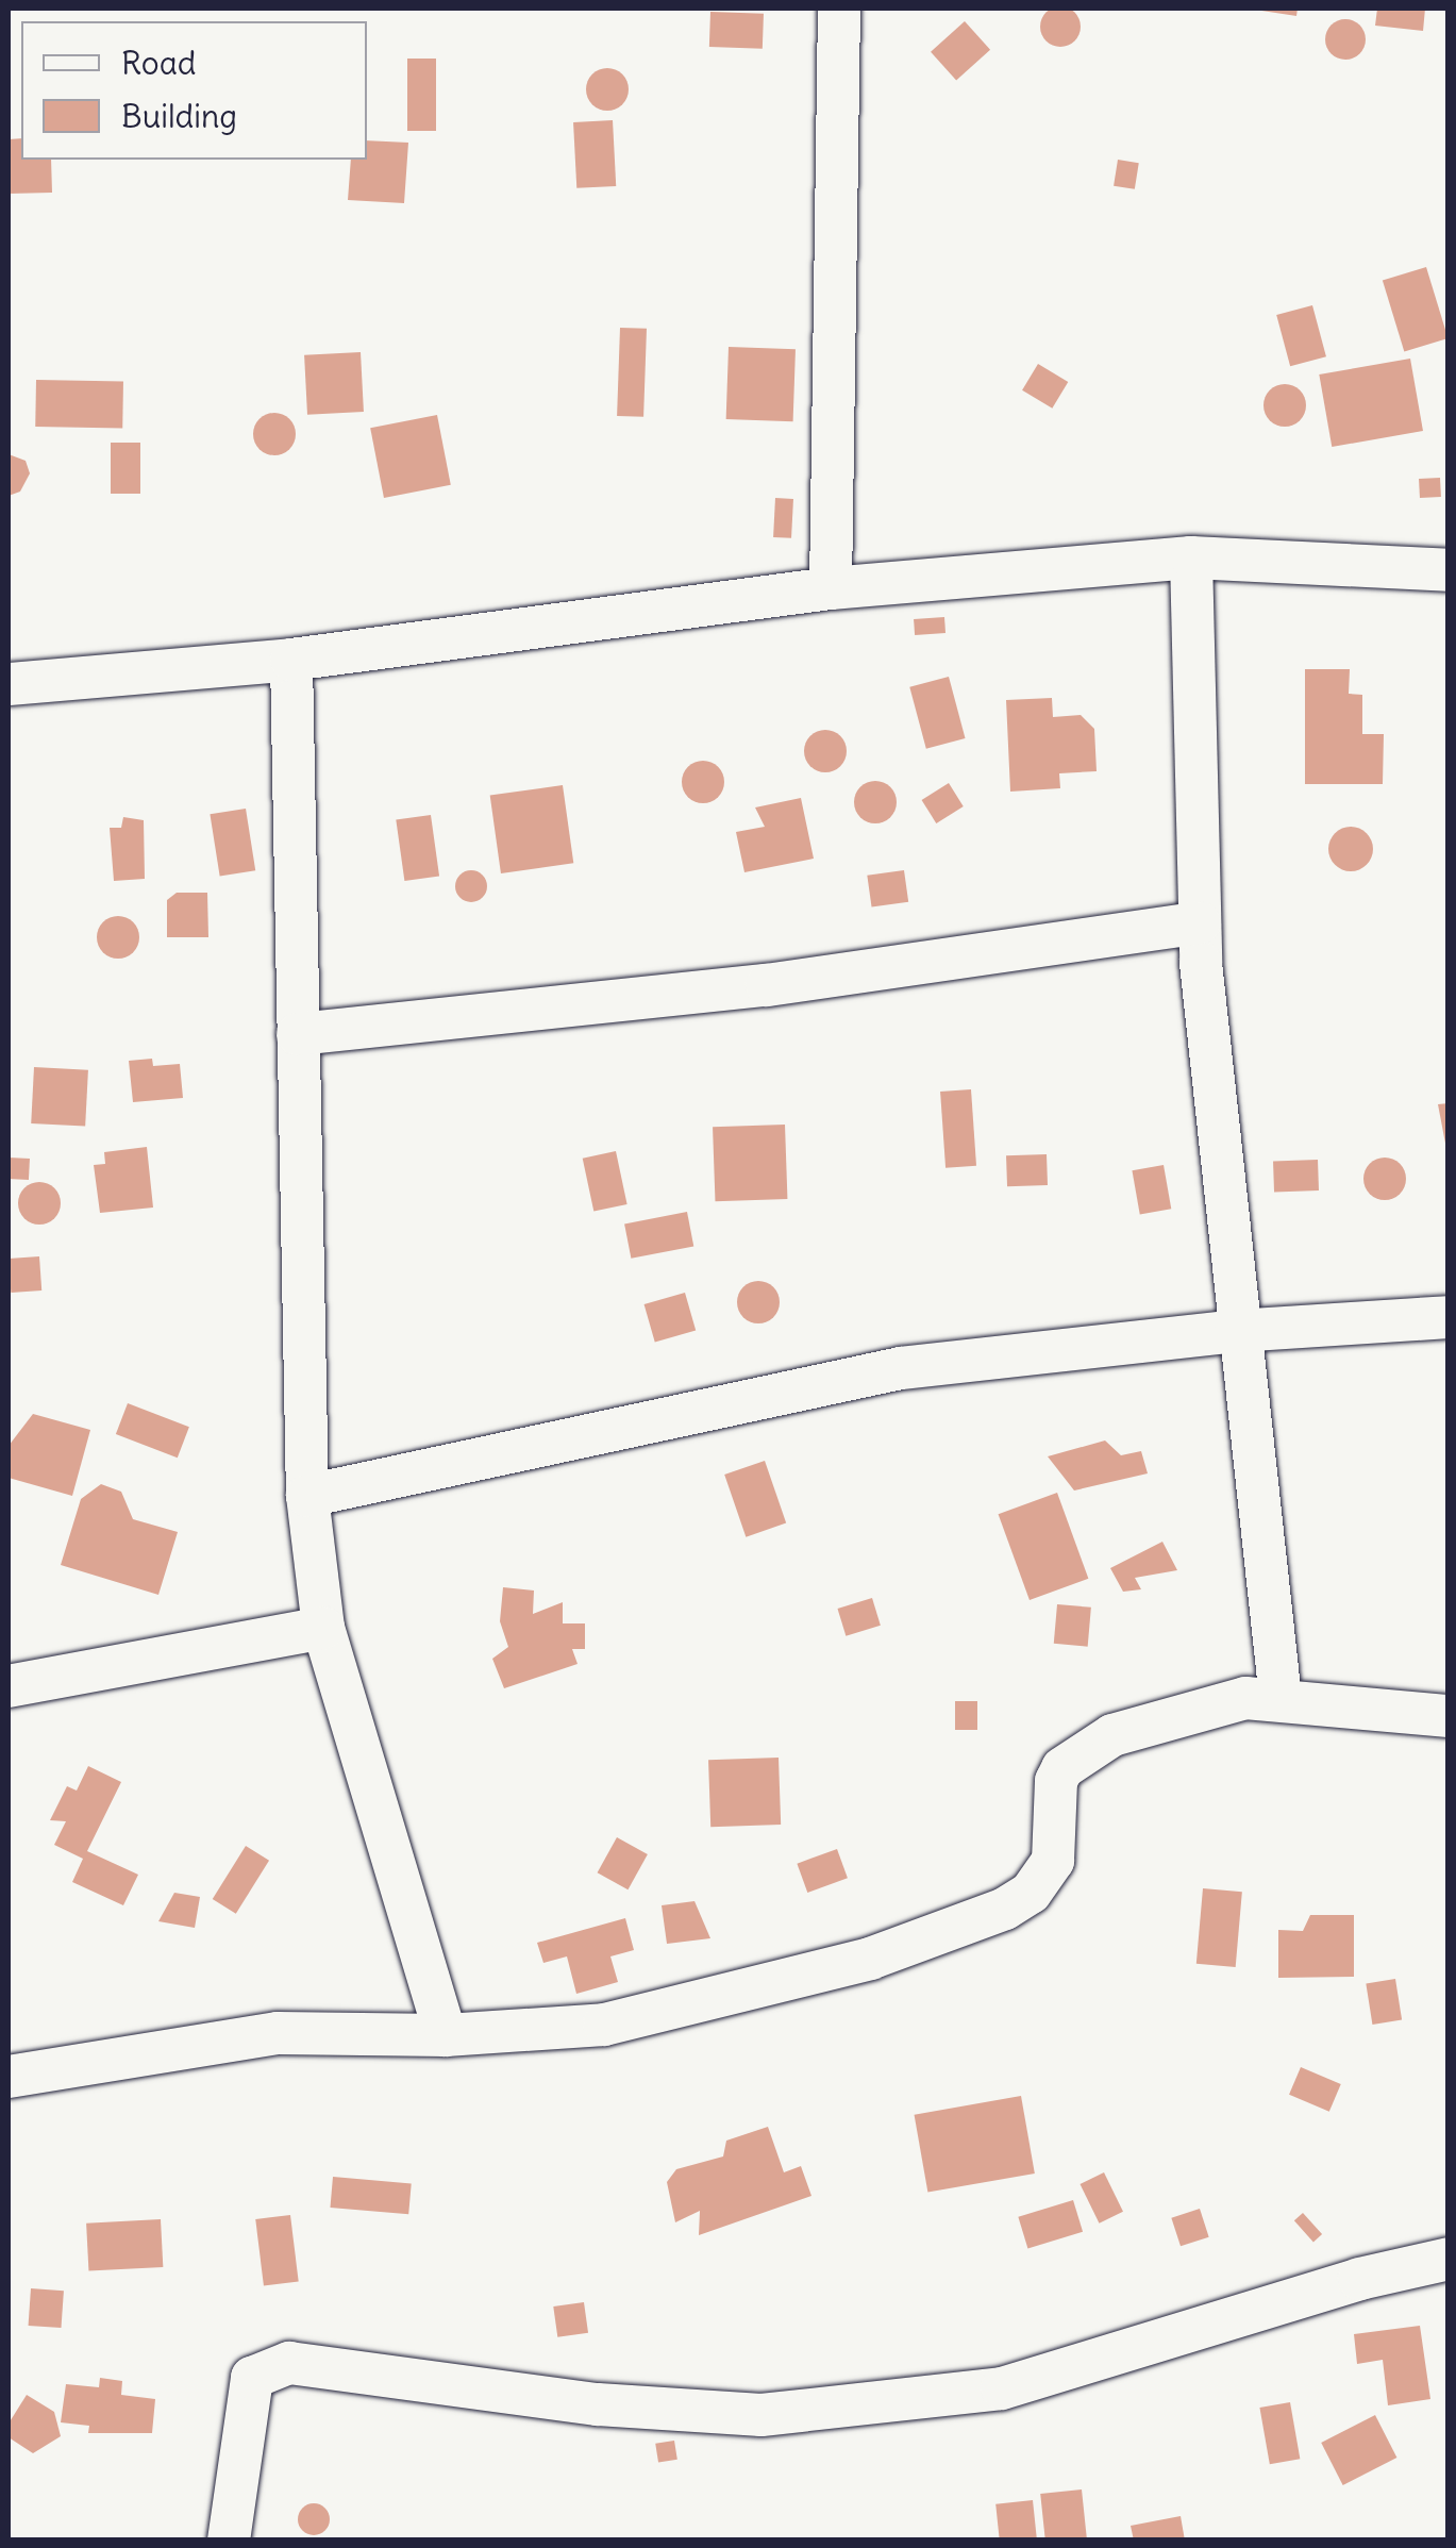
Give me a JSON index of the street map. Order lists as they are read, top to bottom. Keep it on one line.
{"legend":["Road","Building"]}
